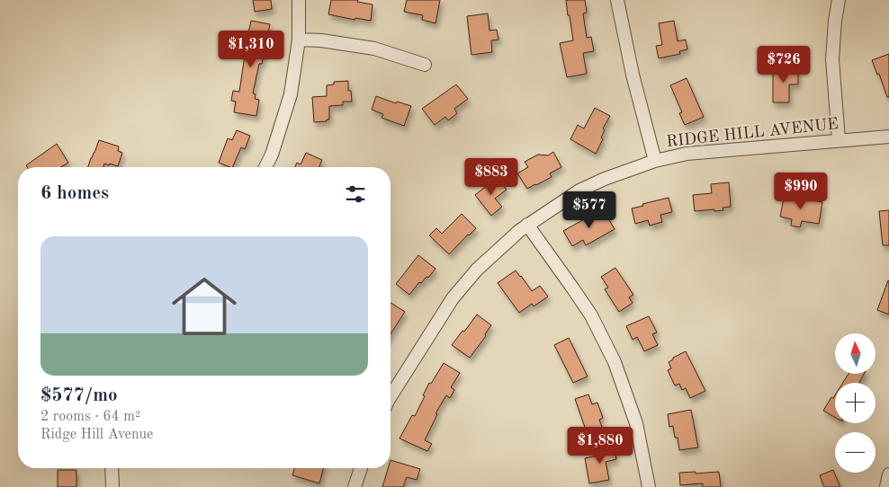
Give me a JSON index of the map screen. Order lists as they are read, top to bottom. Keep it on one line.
{"streets":{"street":["RIDGE HILL AVENUE"]},"north":"top","page":{"price":["$1,310","$726","$883","$990","$577","$1,880"],"heading":"6 homes","list":[{"name":"$577/mo","note":"2 rooms · 64 m² · Ridge Hill Avenue"}],"map_buttons":["+","−"]}}
